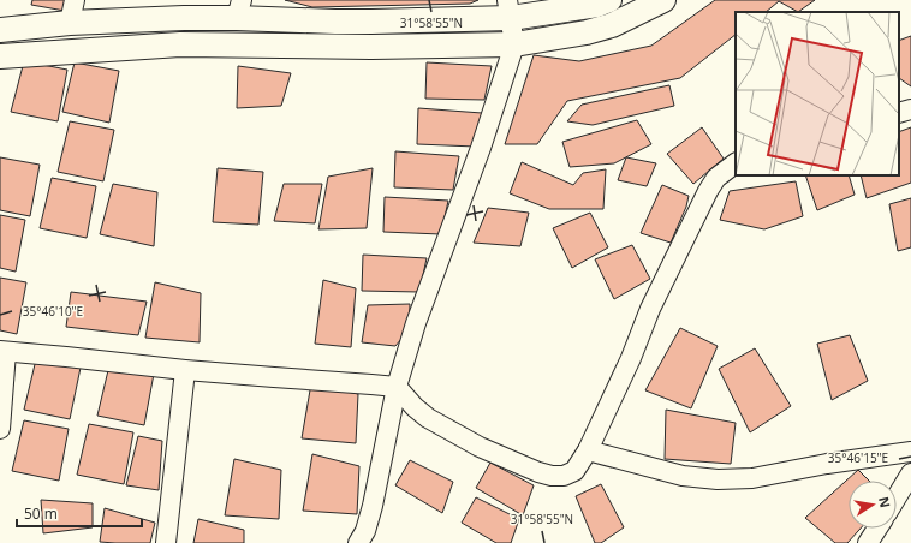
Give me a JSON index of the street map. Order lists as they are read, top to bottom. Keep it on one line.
{"scale_bar":"50 m","north":"right","coordinates":["31°58'55\"N","35°46'10\"E","35°46'15\"E"]}
